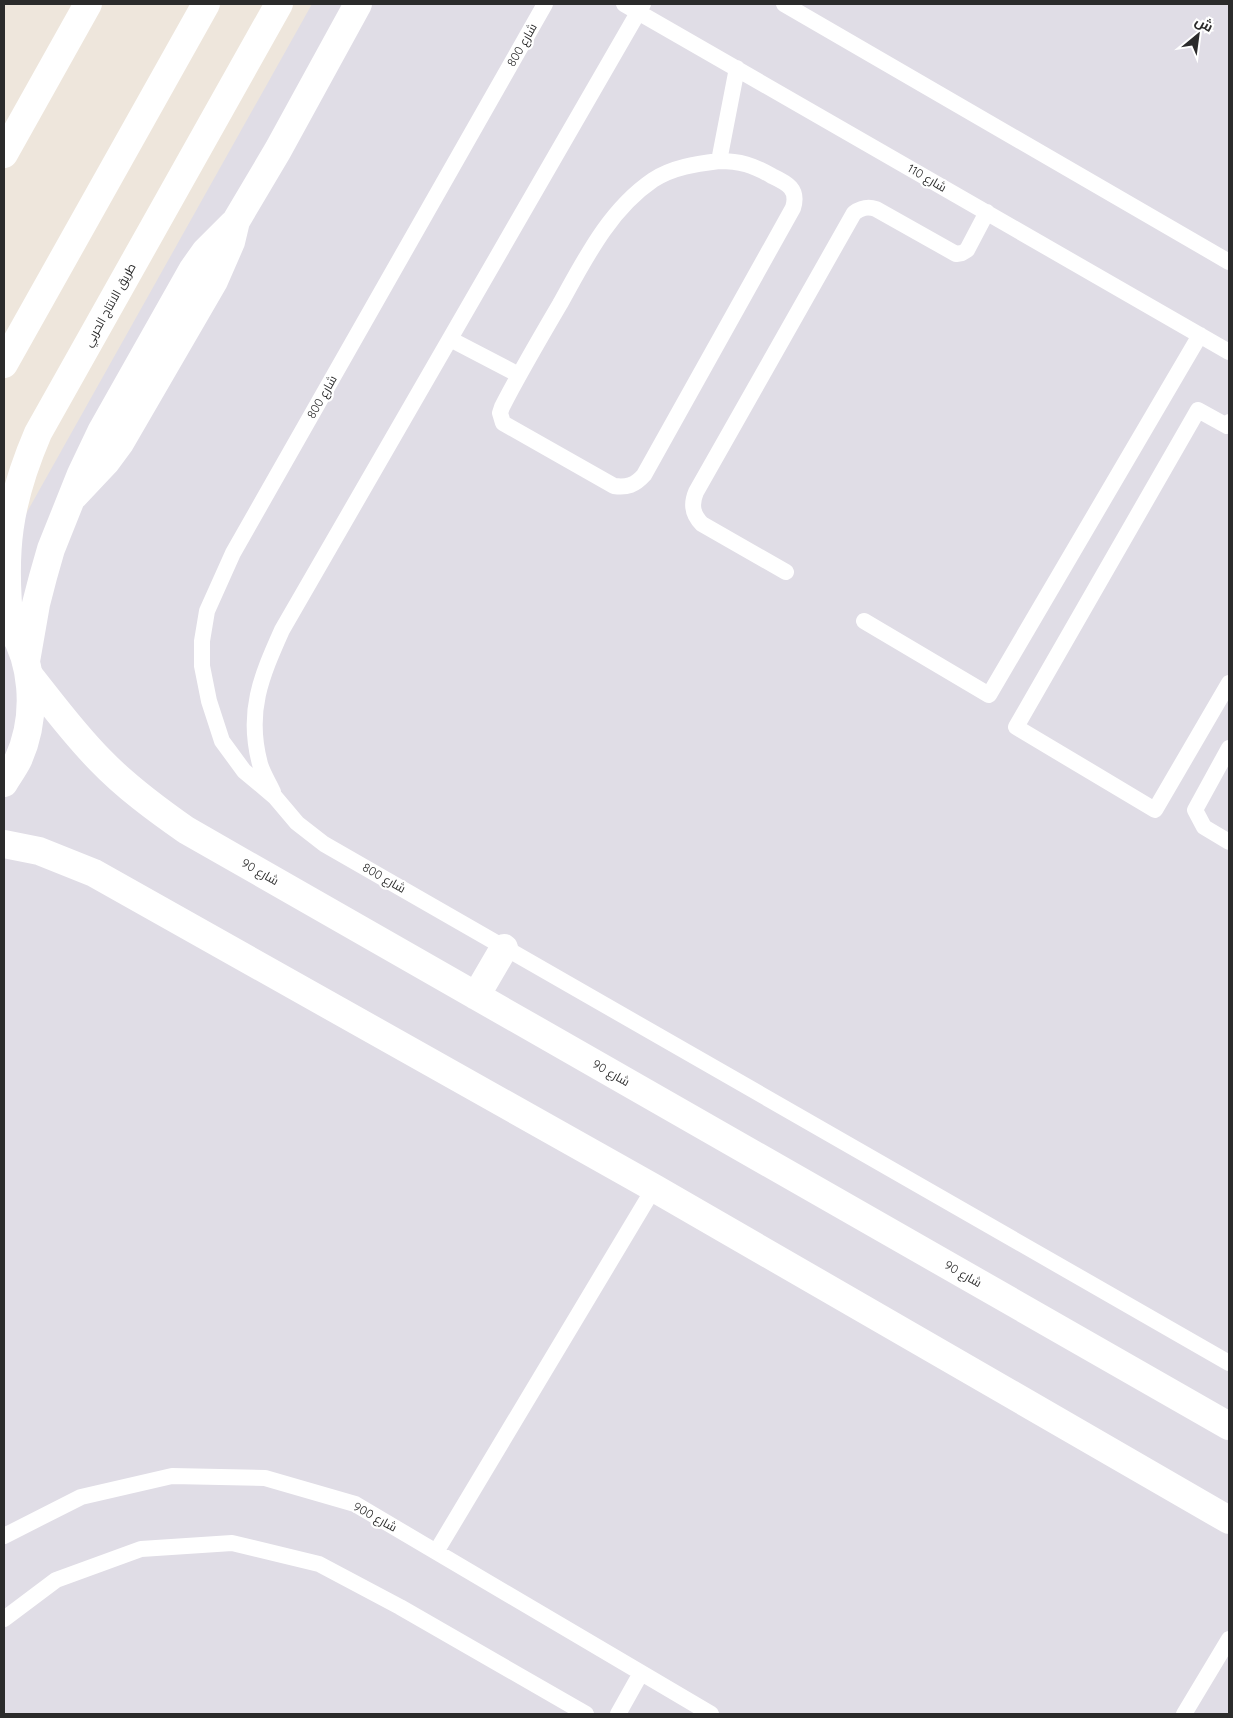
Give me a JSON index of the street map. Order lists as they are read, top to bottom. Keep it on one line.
{"streets":{"street":["طريق الانتاج الحربي","شارع 90"],"lane":["شارع 800","شارع 110","شارع 900"]},"crossings":[["شارع 800","شارع 110"],["طريق الانتاج الحربي","شارع 90"]],"north":"top right"}
